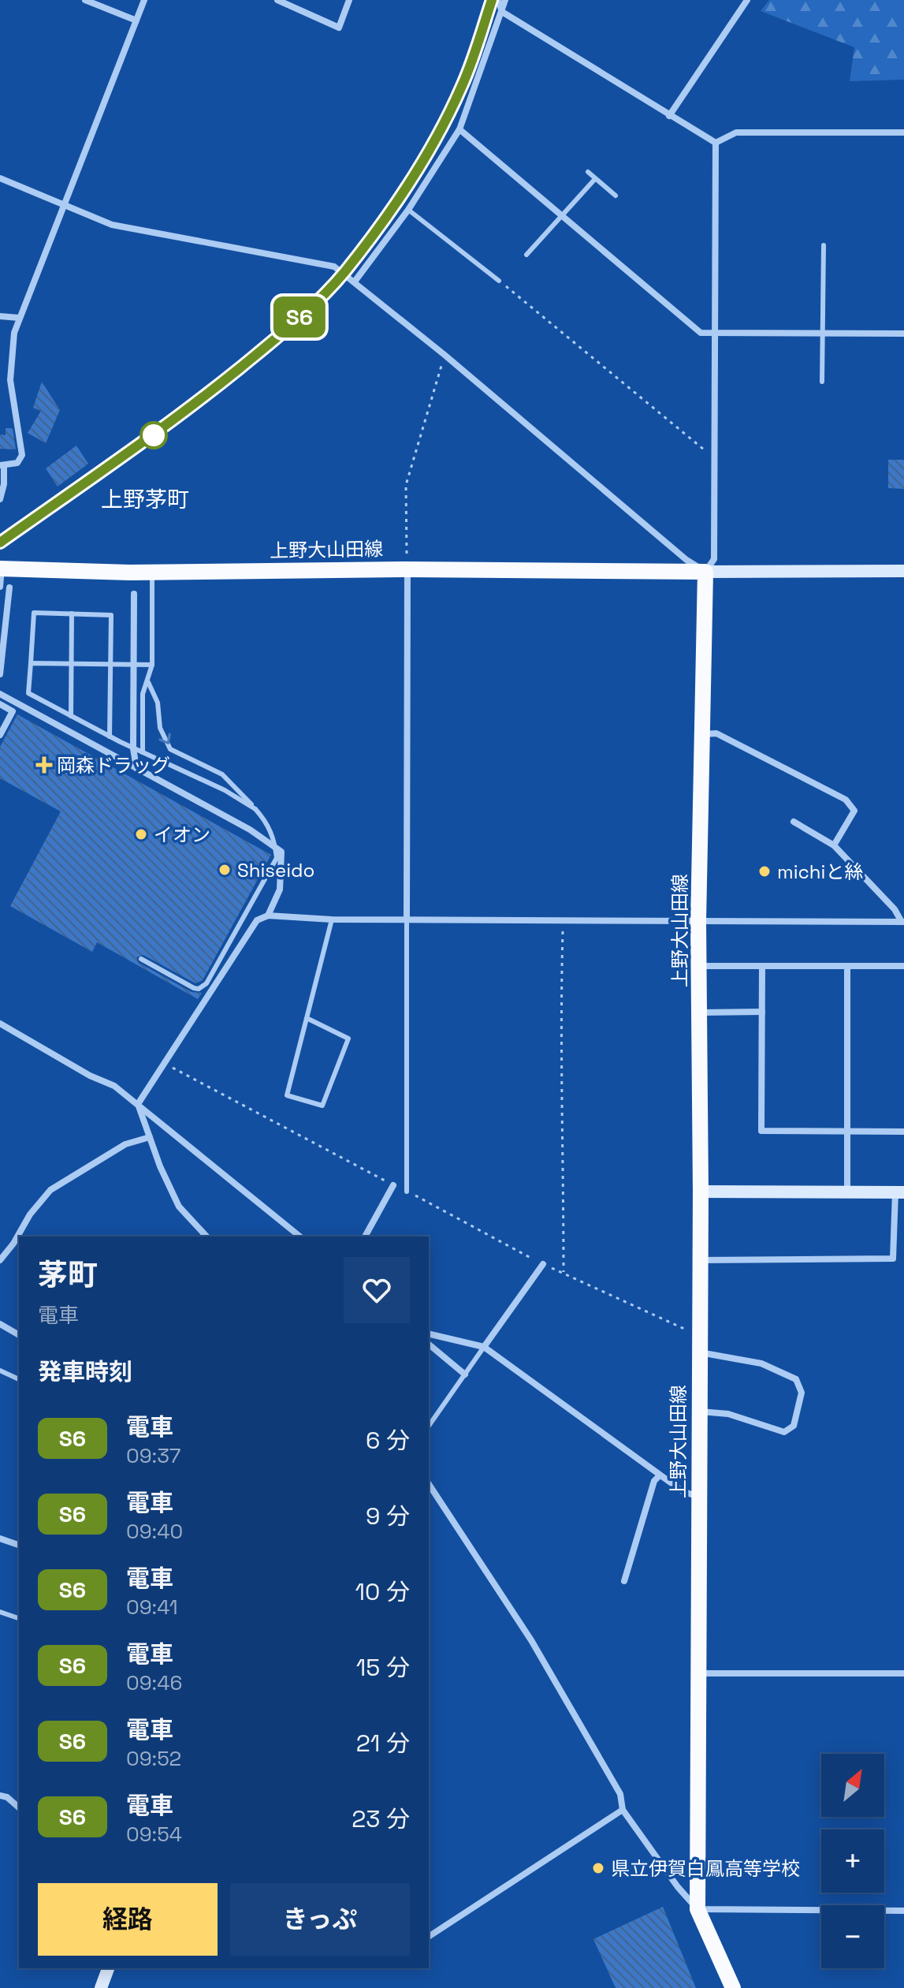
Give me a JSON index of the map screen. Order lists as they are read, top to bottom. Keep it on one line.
{"streets":{"main road":["上野大山田線"]},"districts":["上野茅町"],"places":{"health":["岡森ドラッグ"],"other":["イオン","Shiseido","michiと絲","県立伊賀白鳳高等学校"]},"north":"top right","page":{"on_map":"S6","heading":[["茅町","電車"],"発車時刻"],"list":[{"mark":"S6","name":"電車","note":"09:37","value":"6 分"},{"mark":"S6","name":"電車","note":"09:40","value":"9 分"},{"mark":"S6","name":"電車","note":"09:41","value":"10 分"},{"mark":"S6","name":"電車","note":"09:46","value":"15 分"},{"mark":"S6","name":"電車","note":"09:52","value":"21 分"},{"mark":"S6","name":"電車","note":"09:54","value":"23 分"}],"map_buttons":["+","−"],"buttons":["経路","きっぷ"]}}
